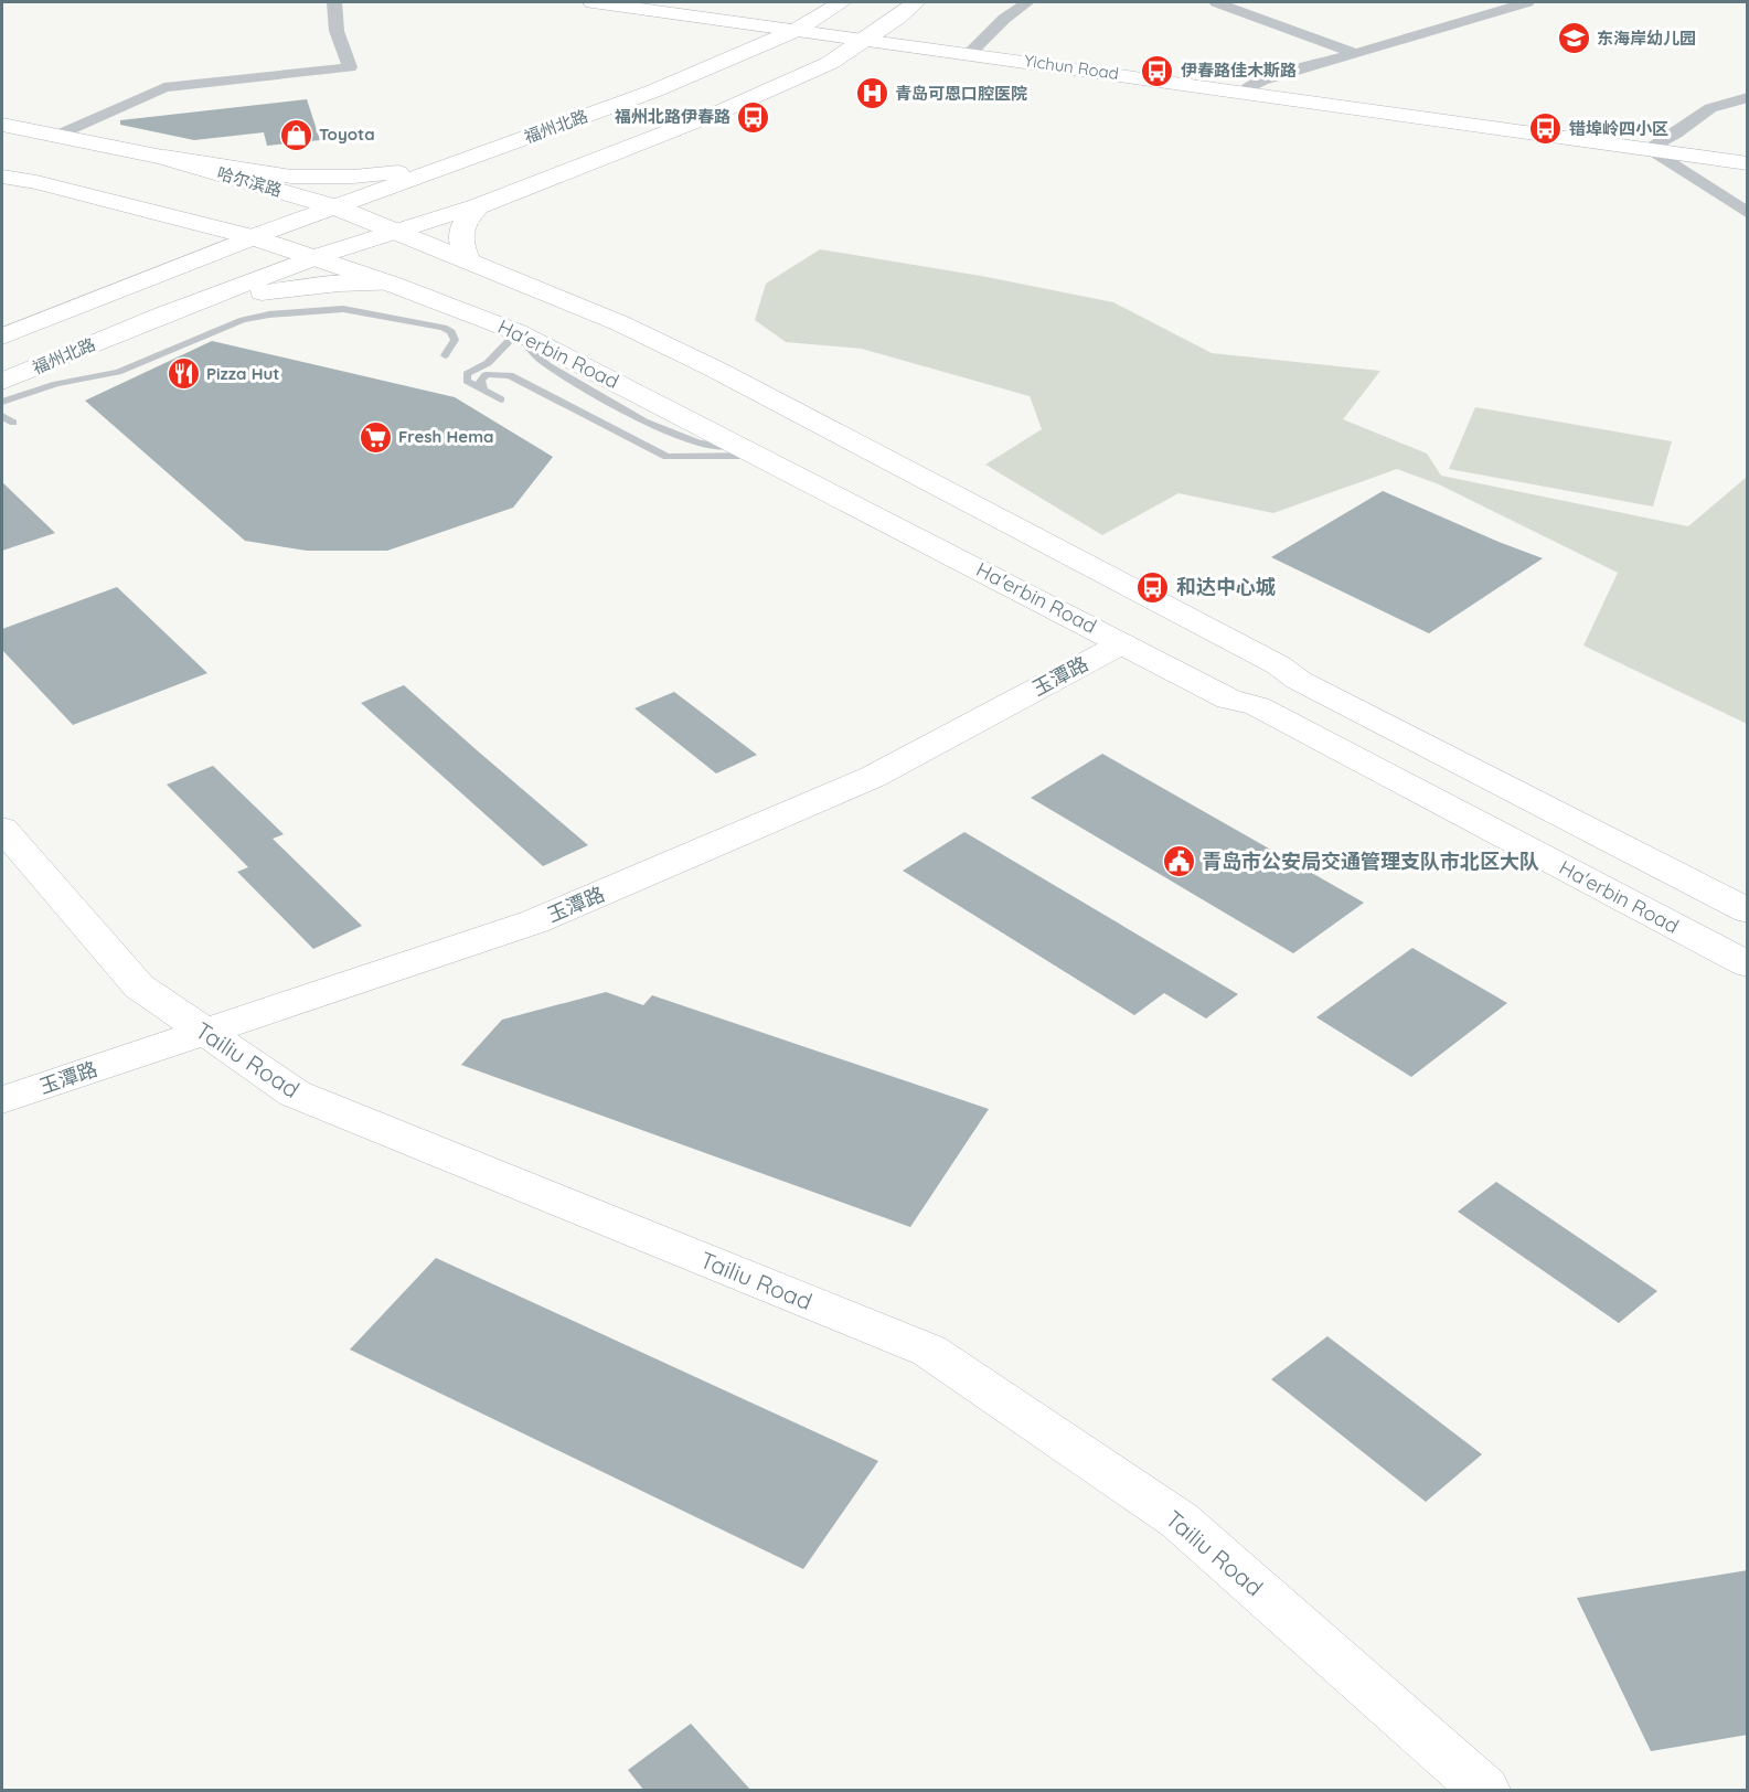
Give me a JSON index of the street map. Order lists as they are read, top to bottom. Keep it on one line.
{"streets":{"main road":["Yichun Road","福州北路","哈尔滨路","Ha'erbin Road","玉潭路","Tailiu Road"]},"crossings":[["Yichun Road","福州北路"],["福州北路","哈尔滨路"],["福州北路","Ha'erbin Road"],["Ha'erbin Road","玉潭路"],["玉潭路","Tailiu Road"]],"places":{"school or university":["东海岸幼儿园"],"bus stop":["伊春路佳木斯路","福州北路伊春路","错埠岭四小区","和达中心城"],"hospital":["青岛可恩口腔医院"],"shop":["Toyota"],"restaurant":["Pizza Hut"],"supermarket":["Fresh Hema"],"public building":["青岛市公安局交通管理支队市北区大队"]}}
